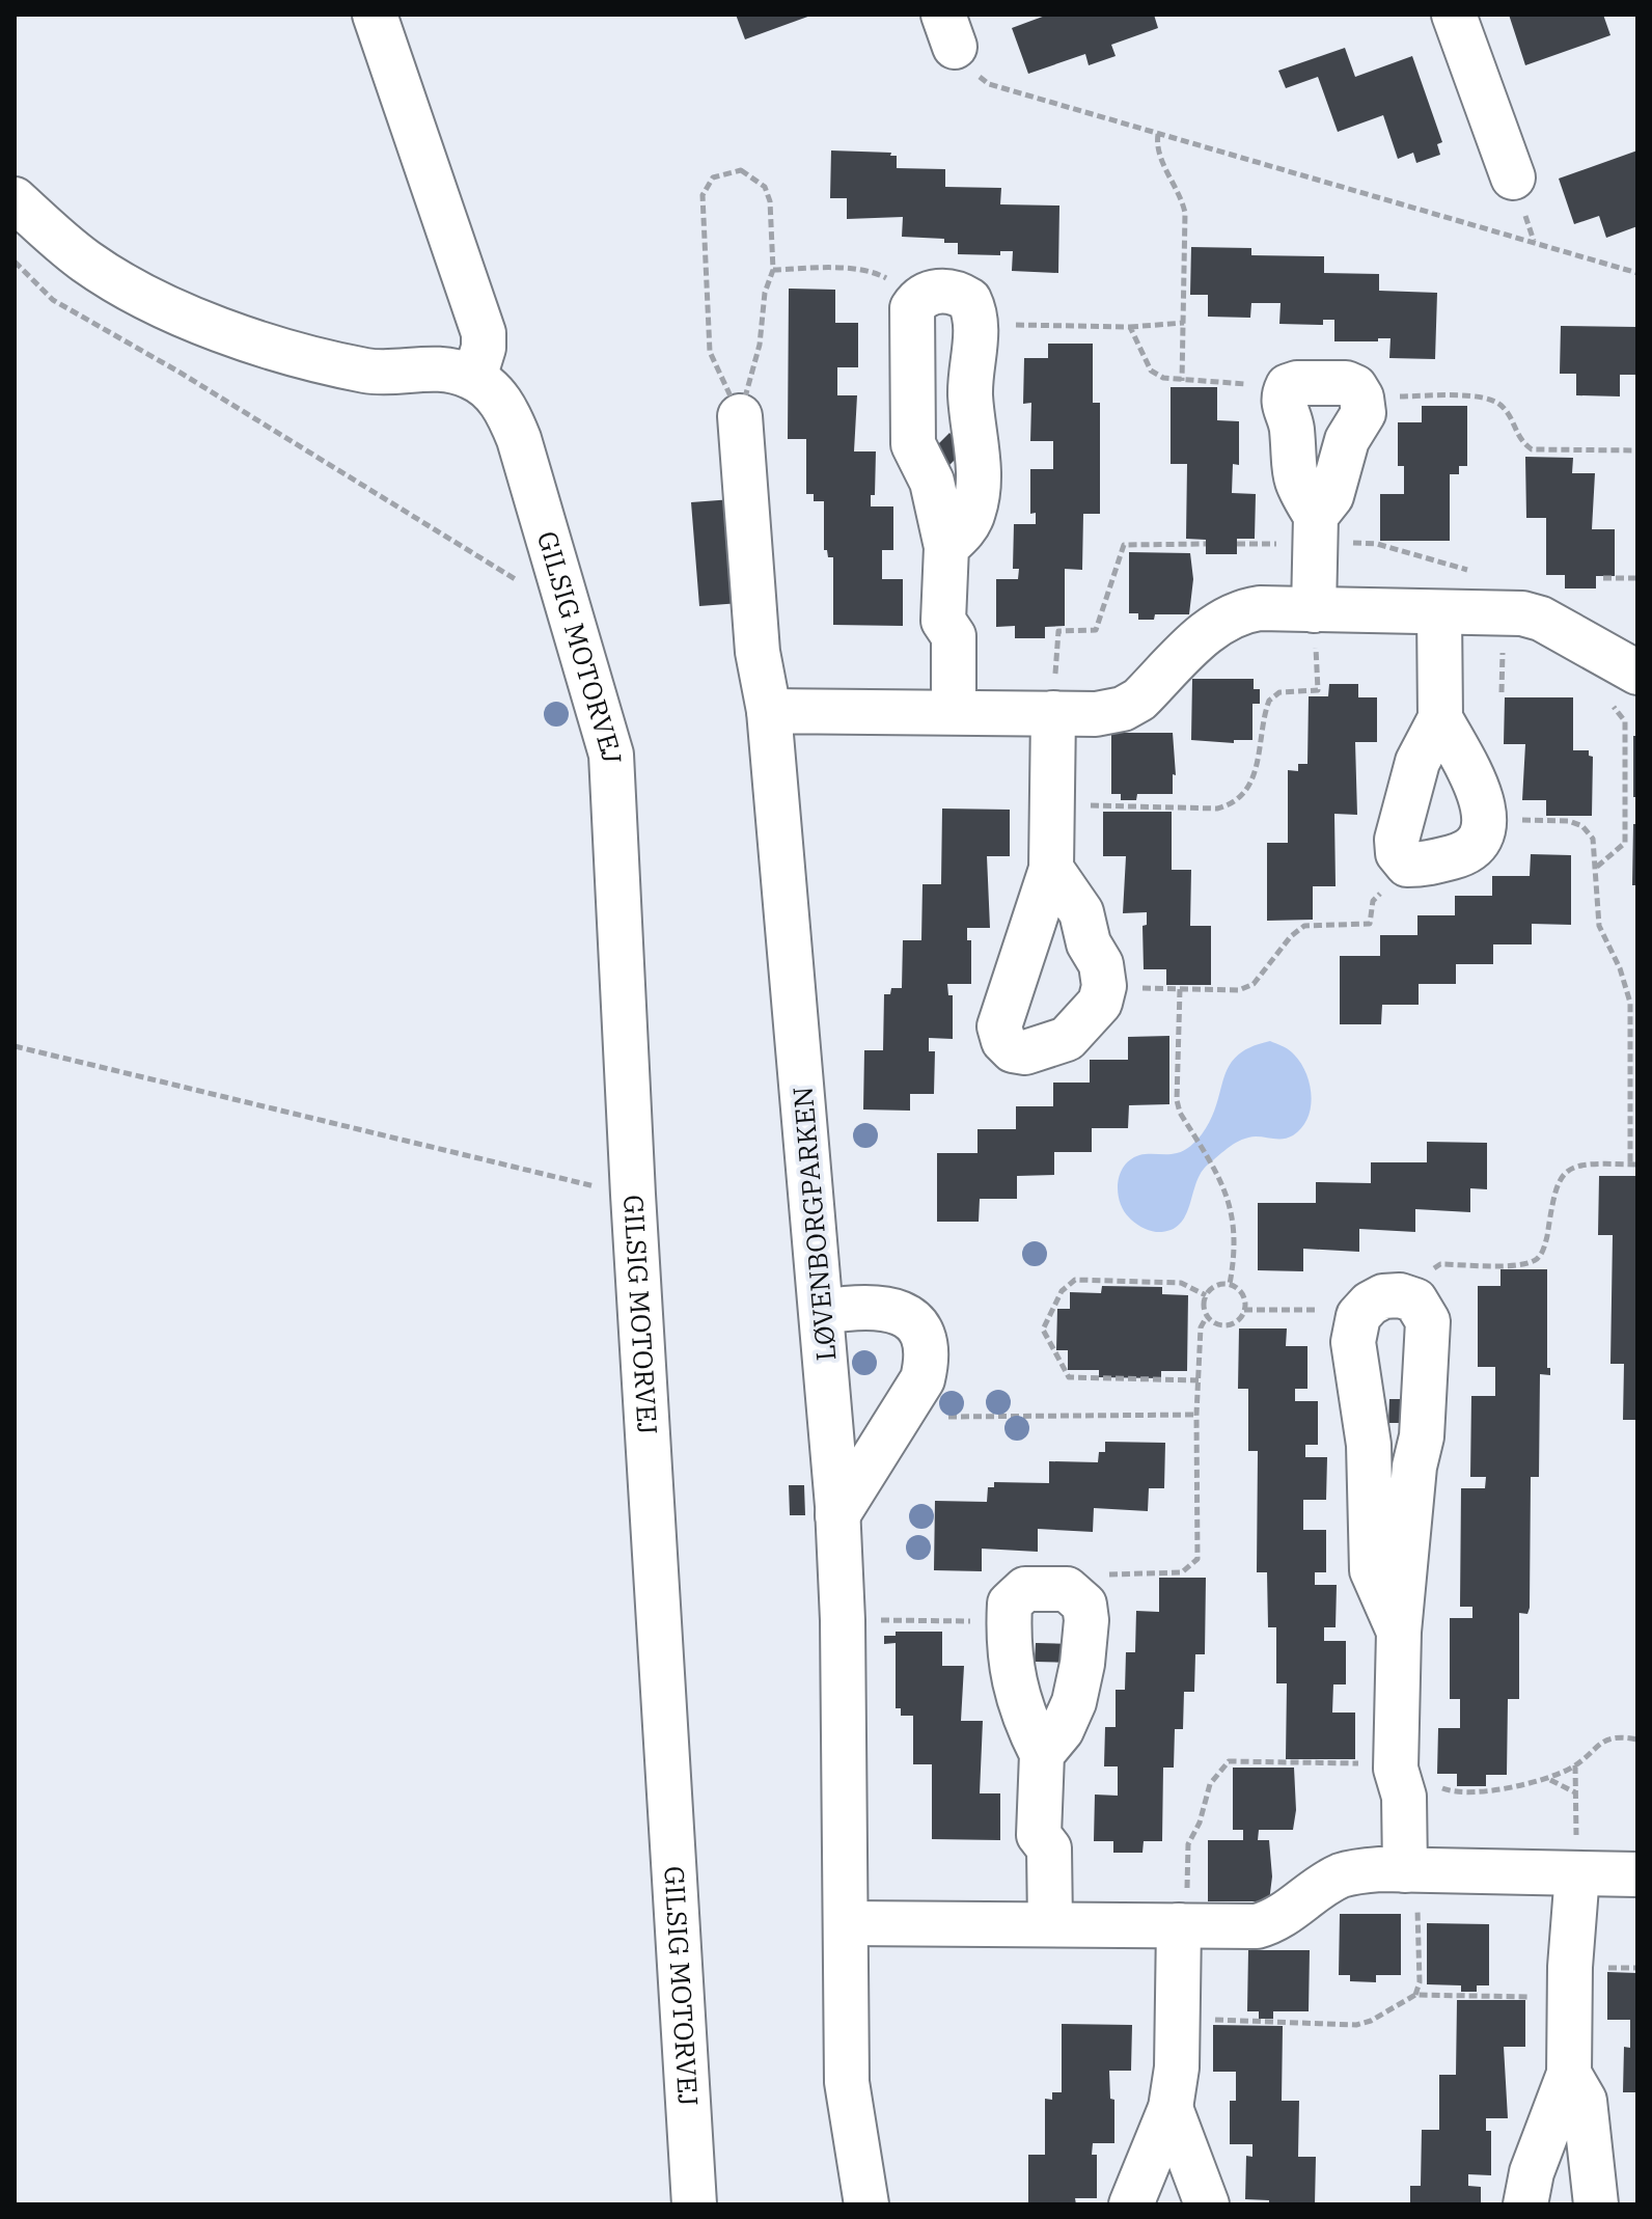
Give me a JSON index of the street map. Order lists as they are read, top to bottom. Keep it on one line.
{"streets":{"street":["GILSIG MOTORVEJ","LØVENBORGPARKEN"]}}
